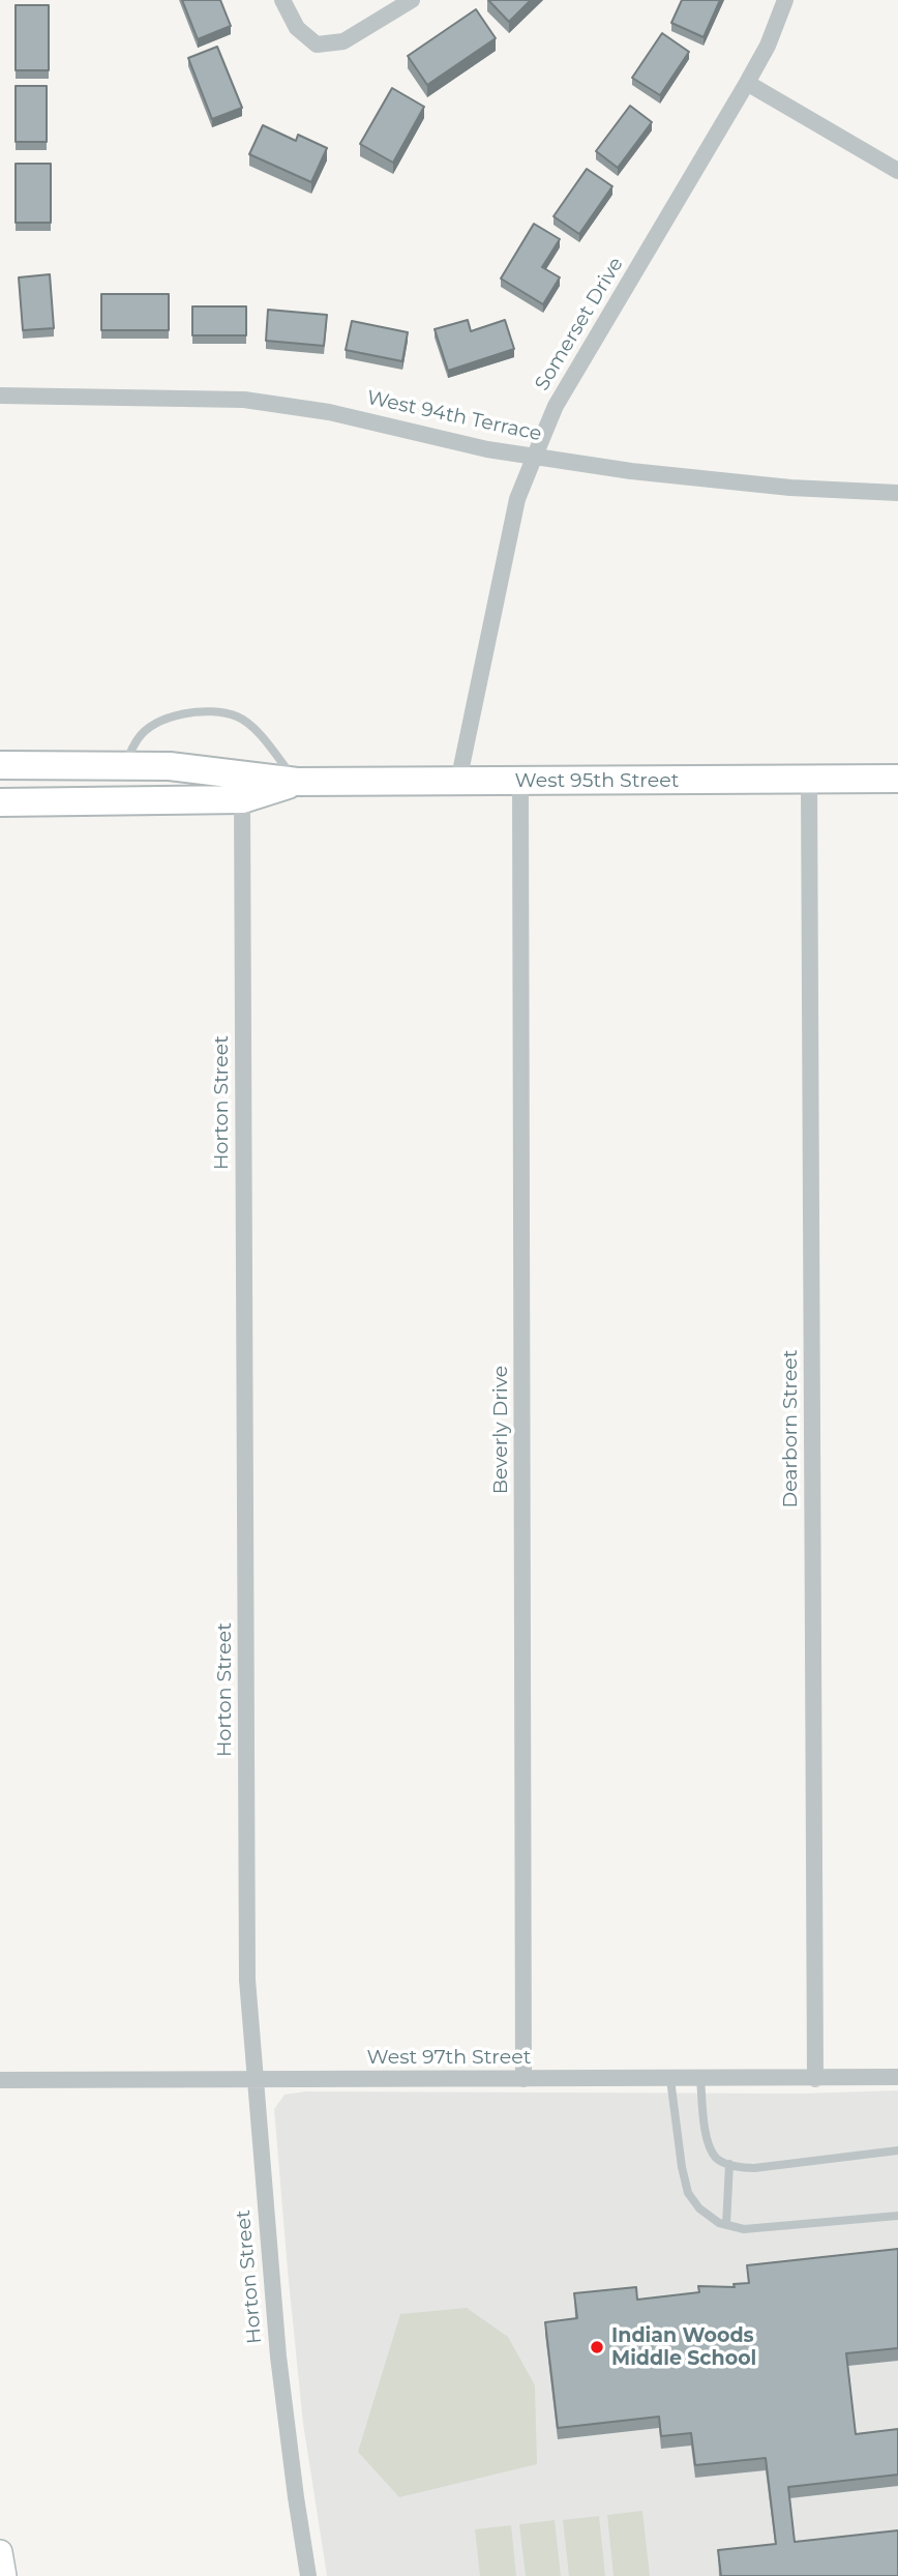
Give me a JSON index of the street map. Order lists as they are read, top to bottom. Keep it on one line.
{"streets":{"main road":["West 95th Street"],"street":["Somerset Drive","West 94th Terrace","Horton Street","Dearborn Street","Beverly Drive","West 97th Street"]},"crossings":[["Somerset Drive","West 94th Terrace"],["Somerset Drive","West 95th Street"],["West 95th Street","Horton Street"],["West 95th Street","Dearborn Street"],["West 95th Street","Beverly Drive"],["Horton Street","West 97th Street"],["Dearborn Street","West 97th Street"],["Beverly Drive","West 97th Street"]],"places":["Indian Woods Middle School"]}
